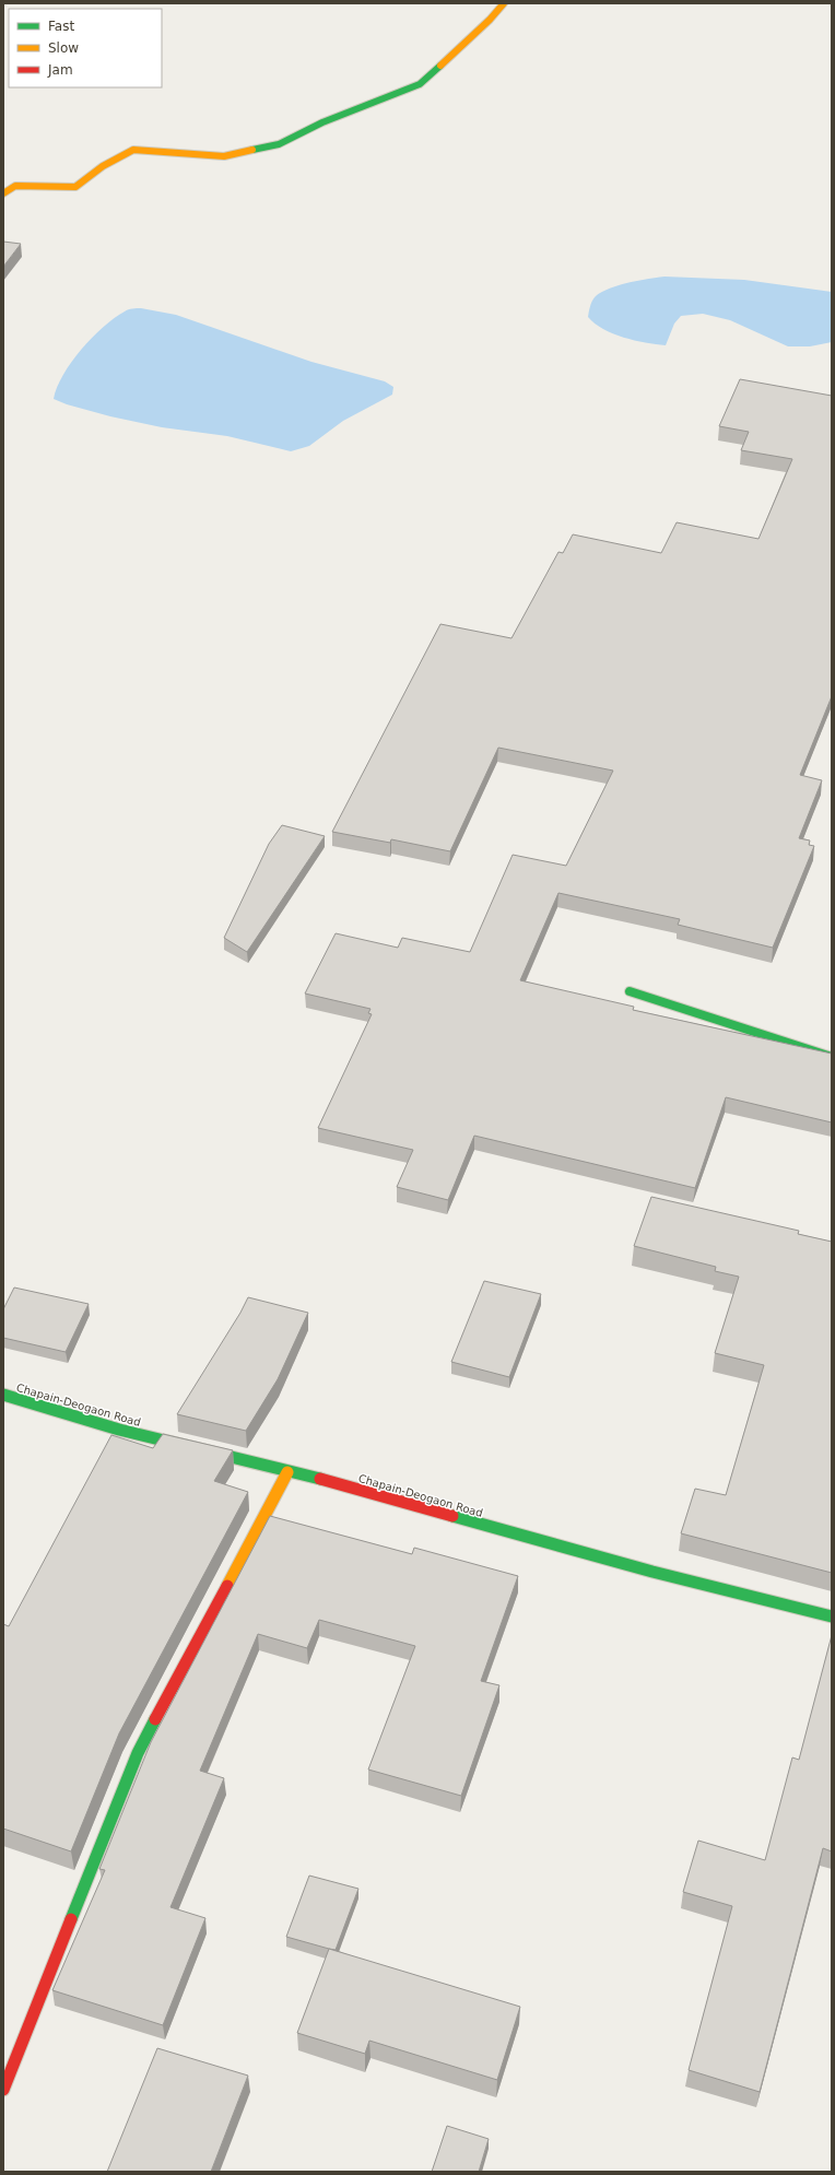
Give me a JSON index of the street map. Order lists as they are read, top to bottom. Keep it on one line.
{"streets":{"street":["Chapain-Deogaon Road"]},"legend":["Fast","Slow","Jam"]}
